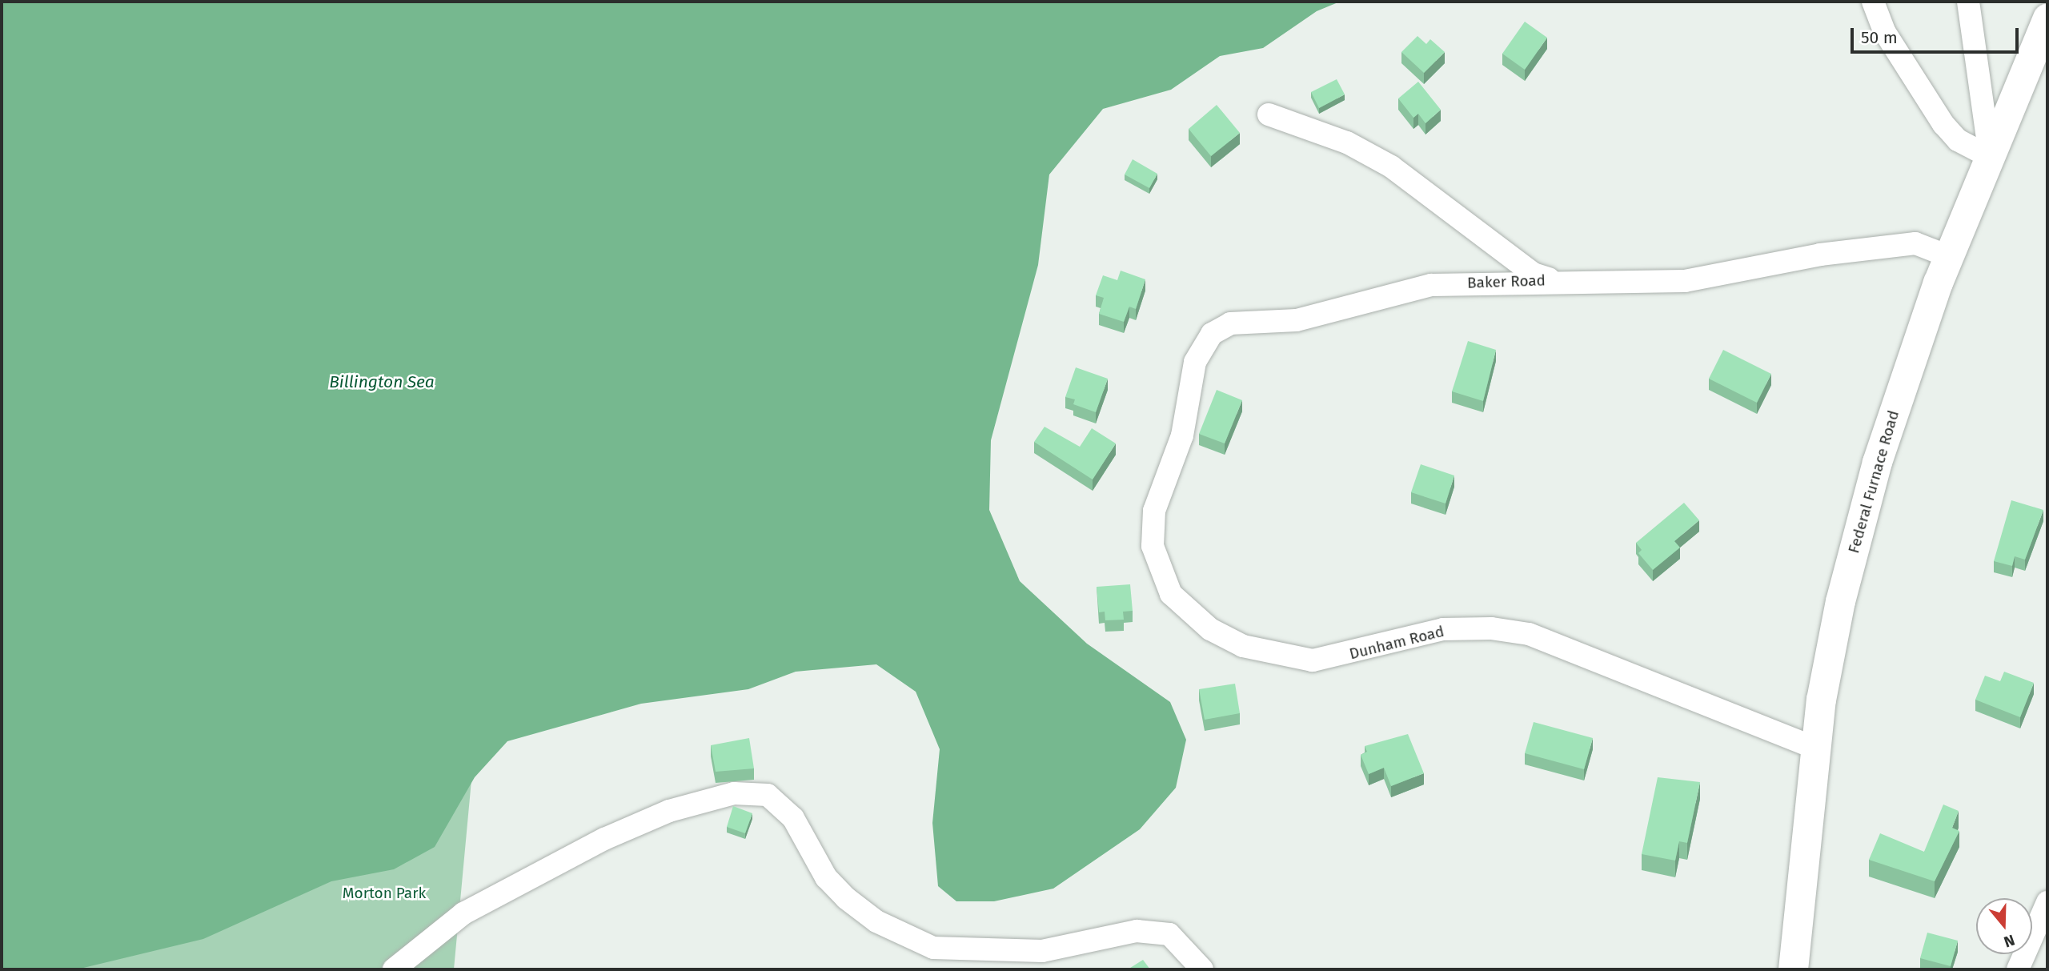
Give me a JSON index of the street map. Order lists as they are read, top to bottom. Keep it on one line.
{"streets":{"main road":["Federal Furnace Road"],"street":["Baker Road","Dunham Road"]},"crossings":[["Baker Road","Federal Furnace Road"],["Baker Road","Dunham Road"],["Federal Furnace Road","Dunham Road"]],"water":["Billington Sea"],"parks":["Morton Park"],"scale_bar":"50 m","north":"bottom"}
